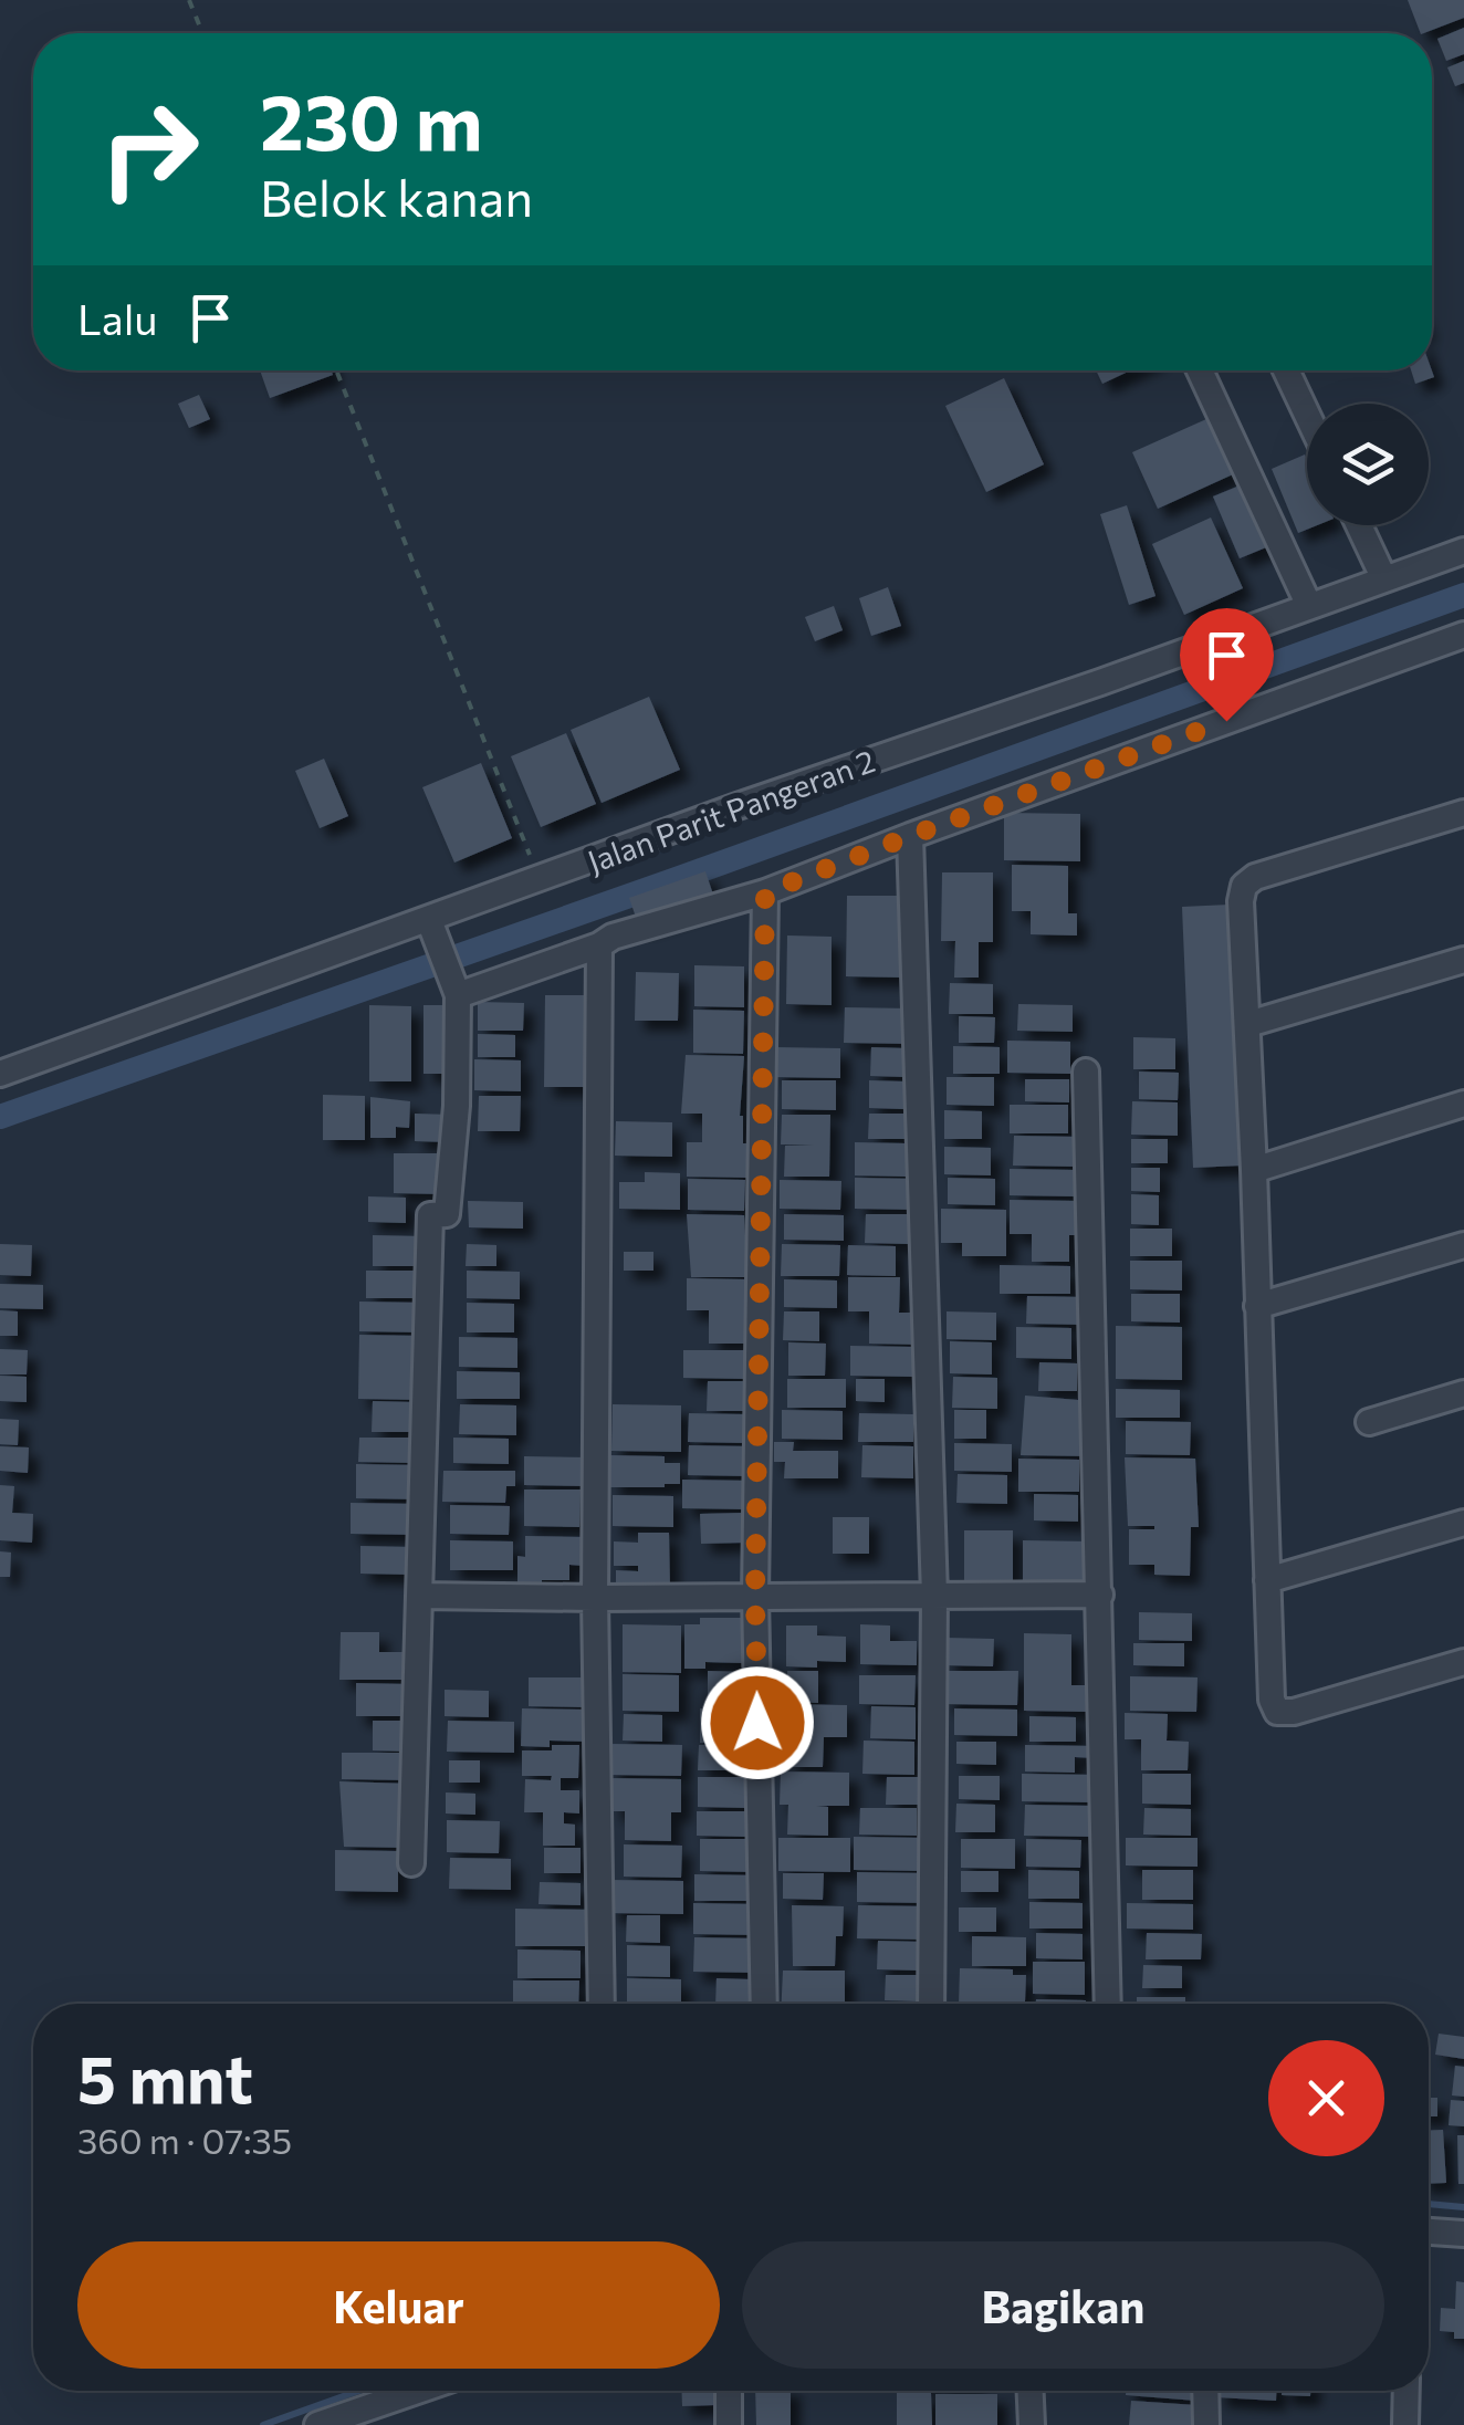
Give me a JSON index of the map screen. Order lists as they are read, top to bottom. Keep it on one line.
{"streets":{"street":["Jalan Parit Pangeran 2"]},"page":{"turn":["230 m","Belok kanan"],"then":"Lalu","heading":["5 mnt","360 m · 07:35"],"buttons":["Keluar","Bagikan"]}}
